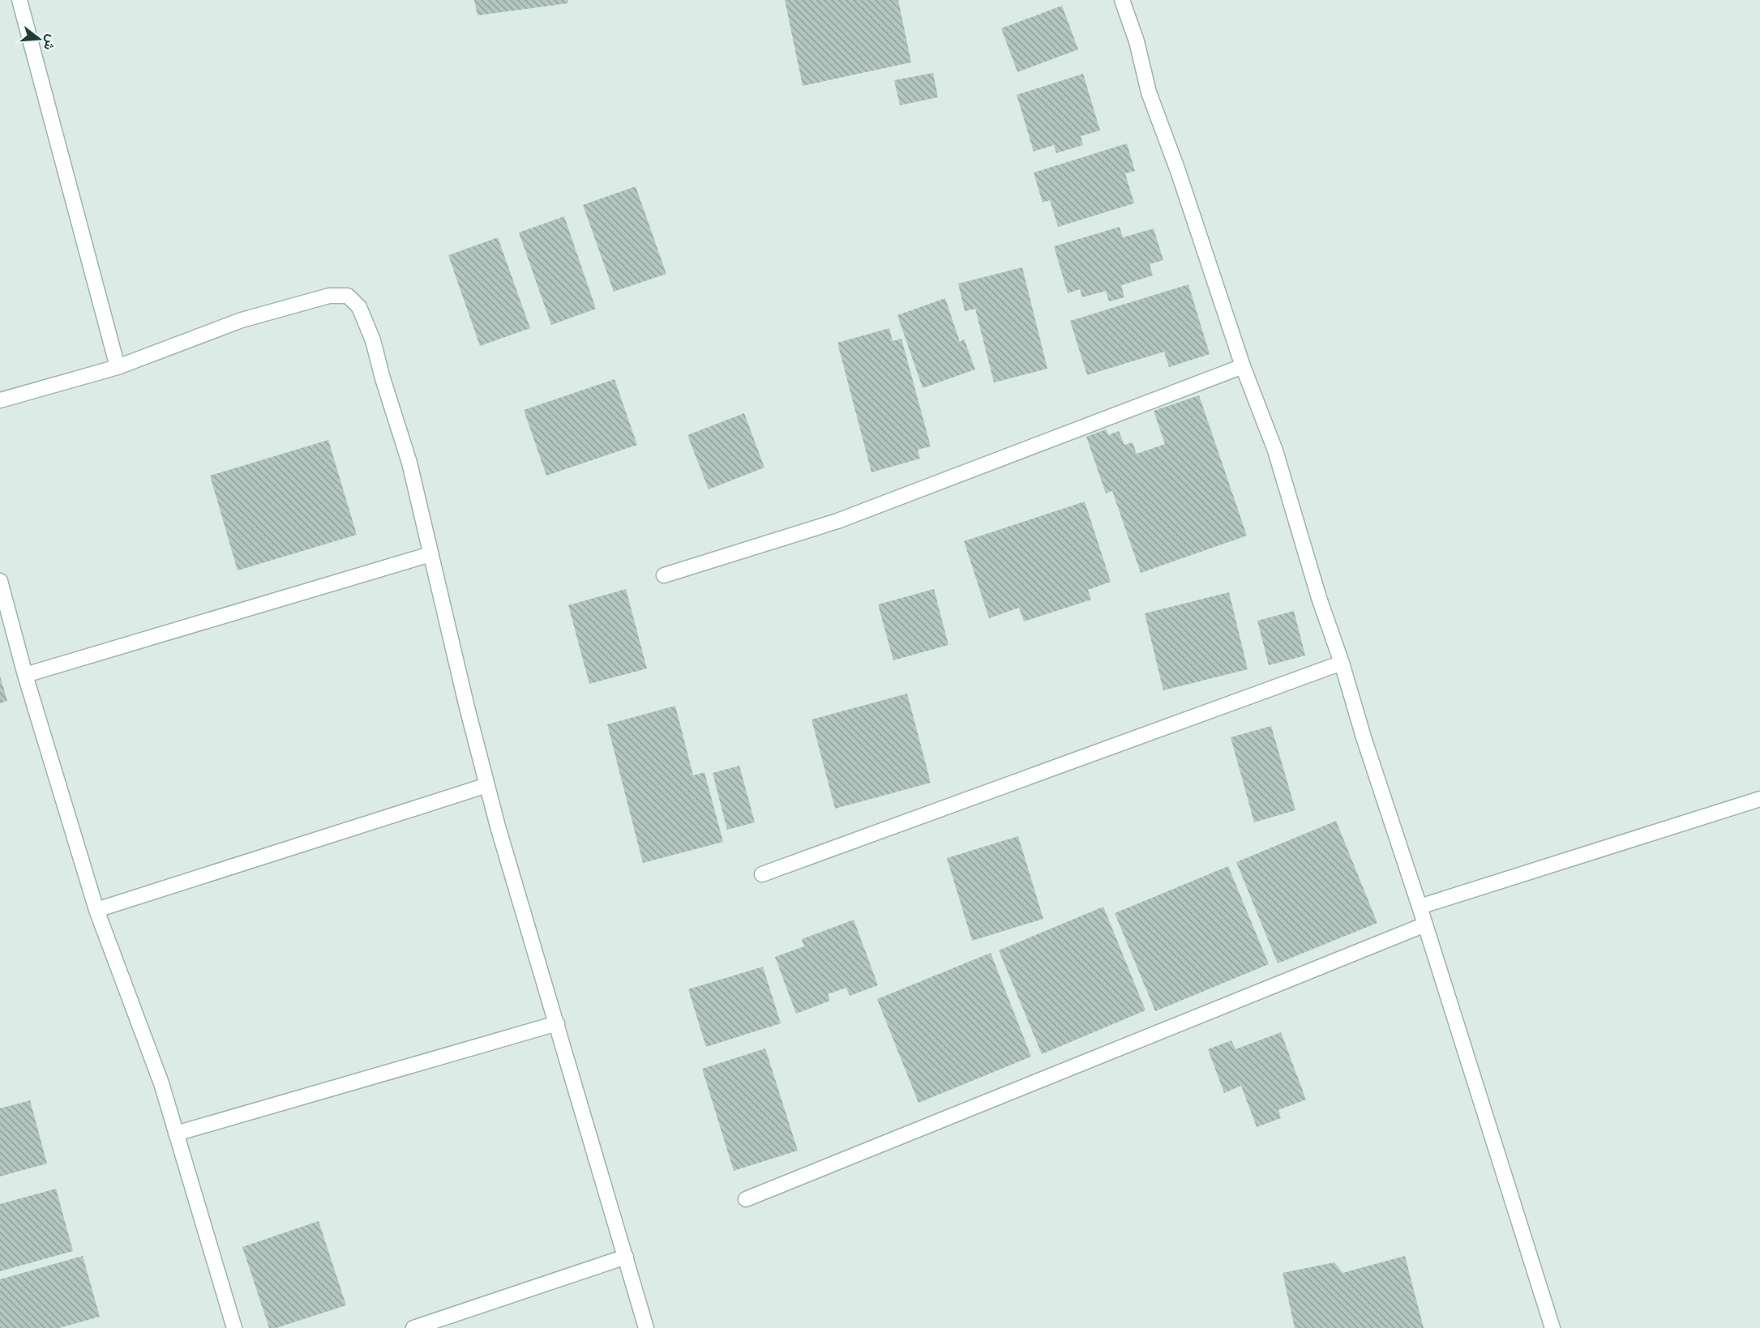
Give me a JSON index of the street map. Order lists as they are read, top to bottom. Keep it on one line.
{"north":"right"}
